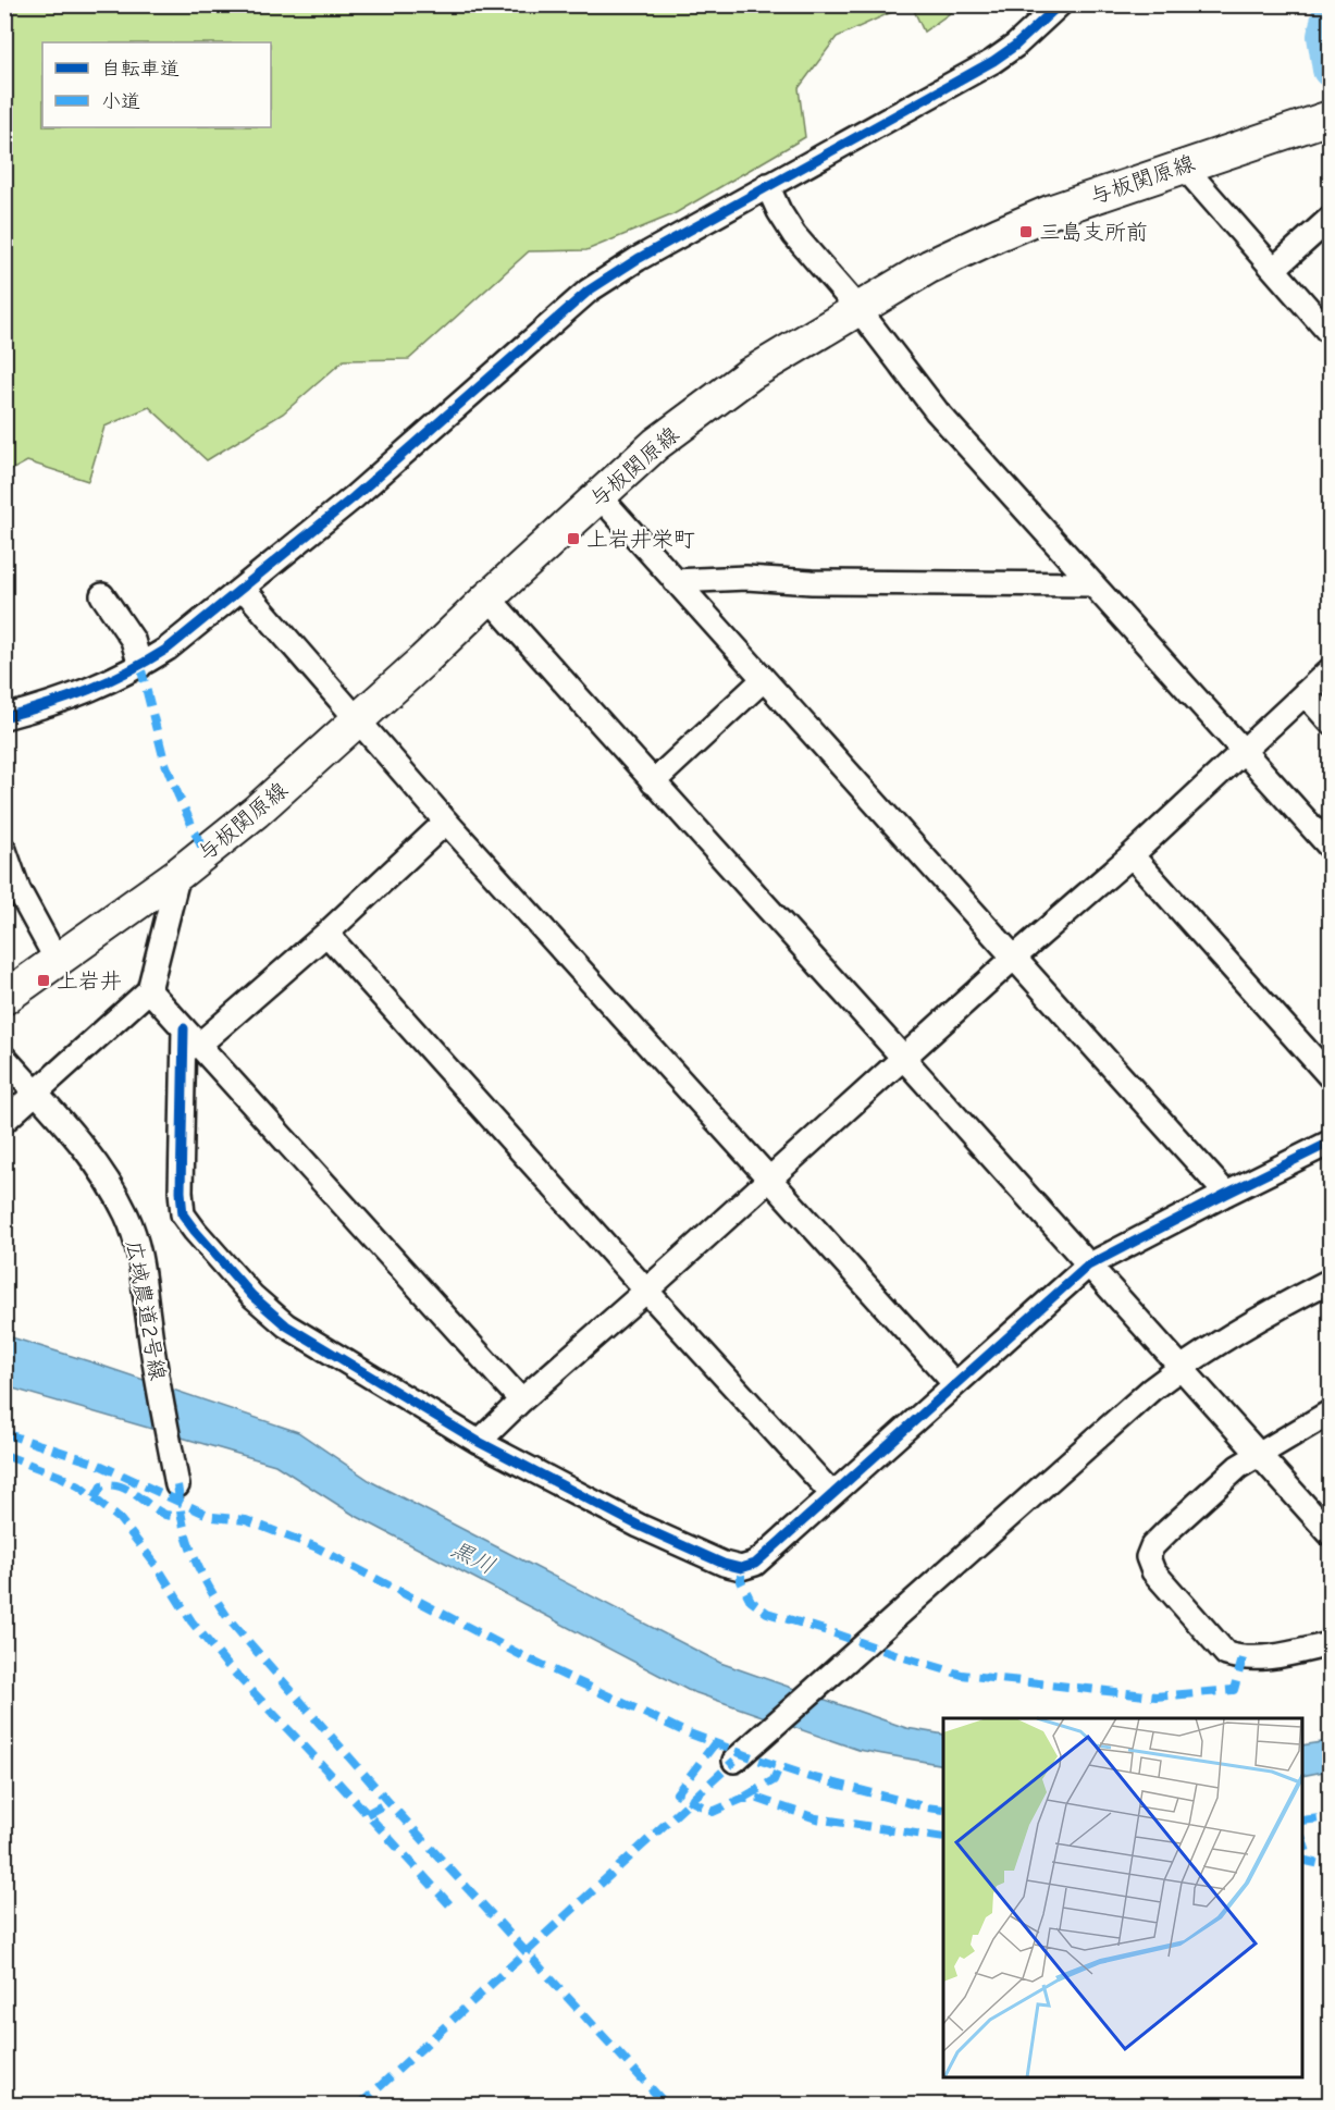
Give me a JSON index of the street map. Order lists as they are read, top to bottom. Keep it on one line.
{"streets":{"main road":["与板関原線"],"street":["広域農道2号線"]},"water":["黒川"],"places":{"transit":["三島支所前","上岩井栄町","上岩井"]},"legend":["自転車道","小道"]}
